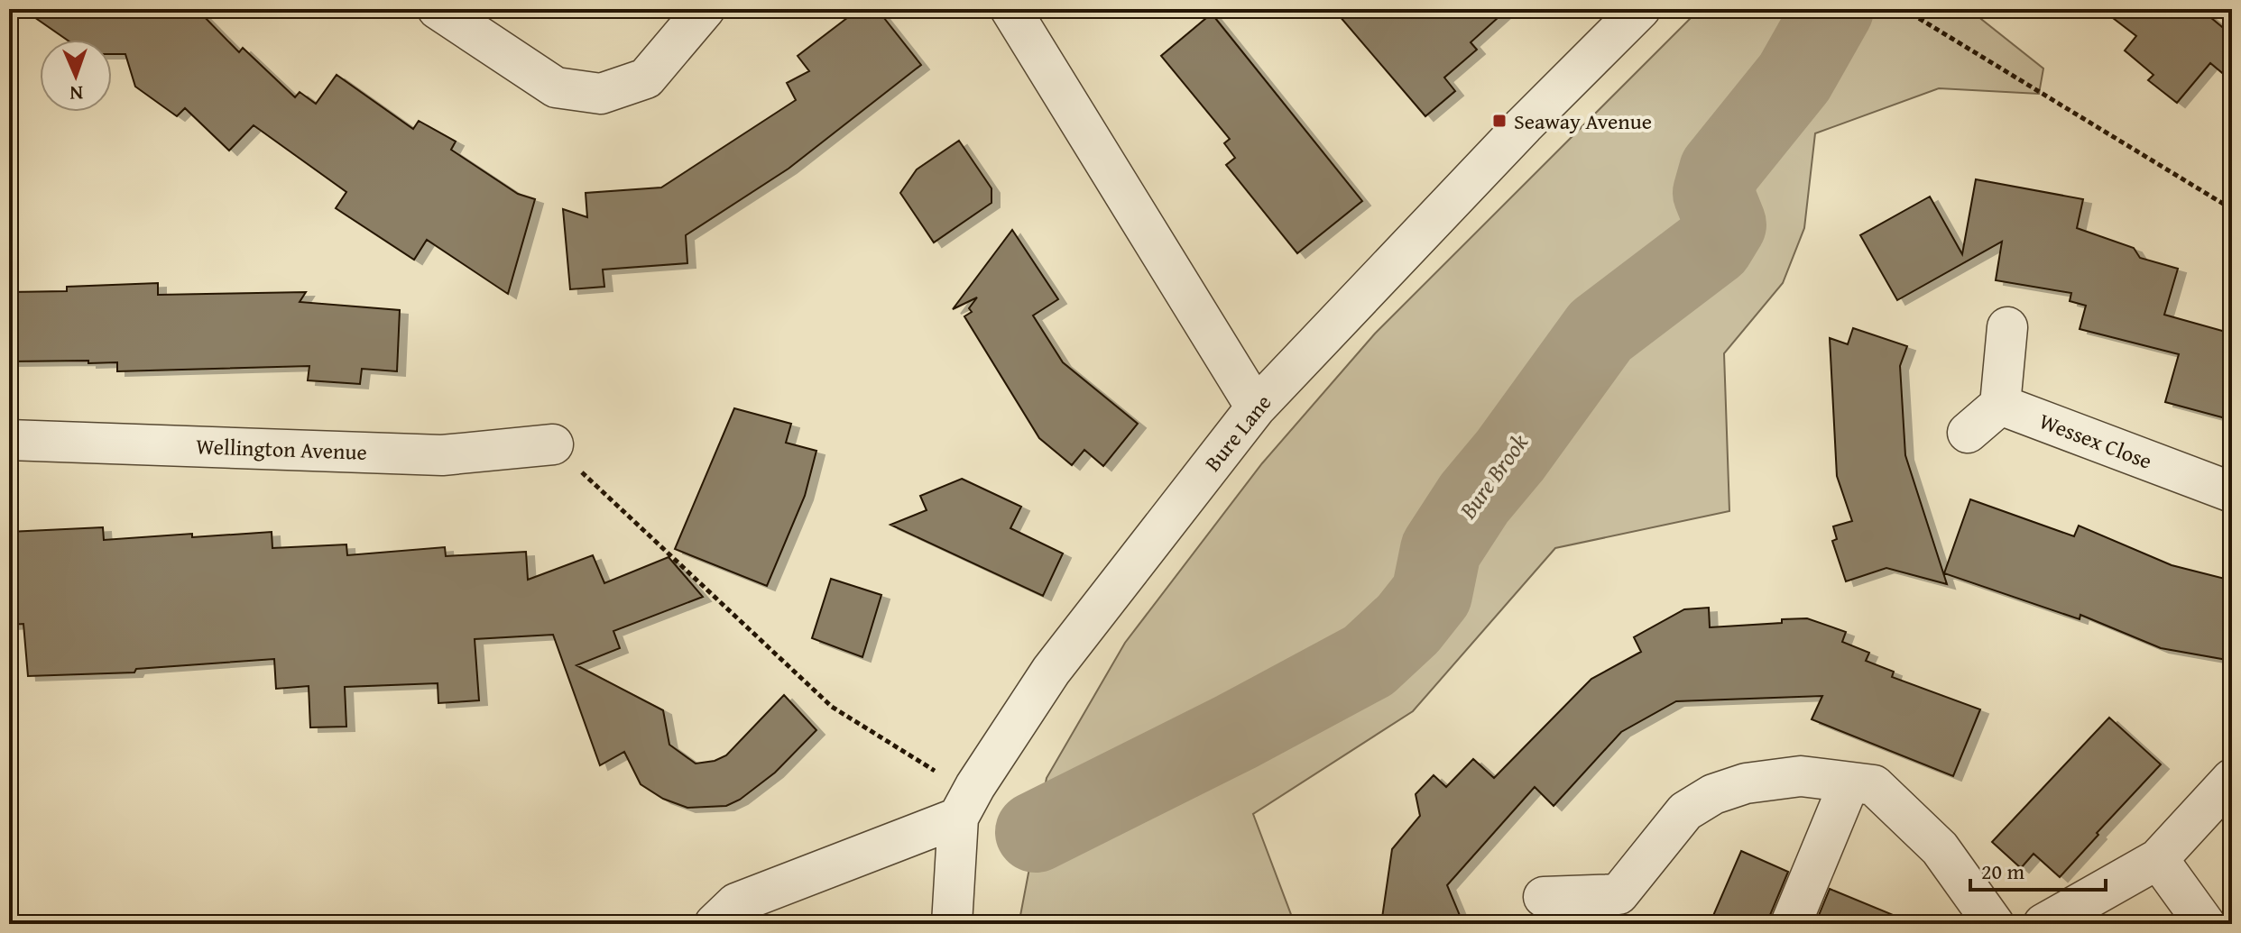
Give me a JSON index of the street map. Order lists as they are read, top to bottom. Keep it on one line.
{"streets":{"street":["Bure Lane","Wessex Close","Wellington Avenue"]},"water":["Bure Brook"],"places":{"transit":["Seaway Avenue"]},"scale_bar":"20 m","north":"bottom"}
